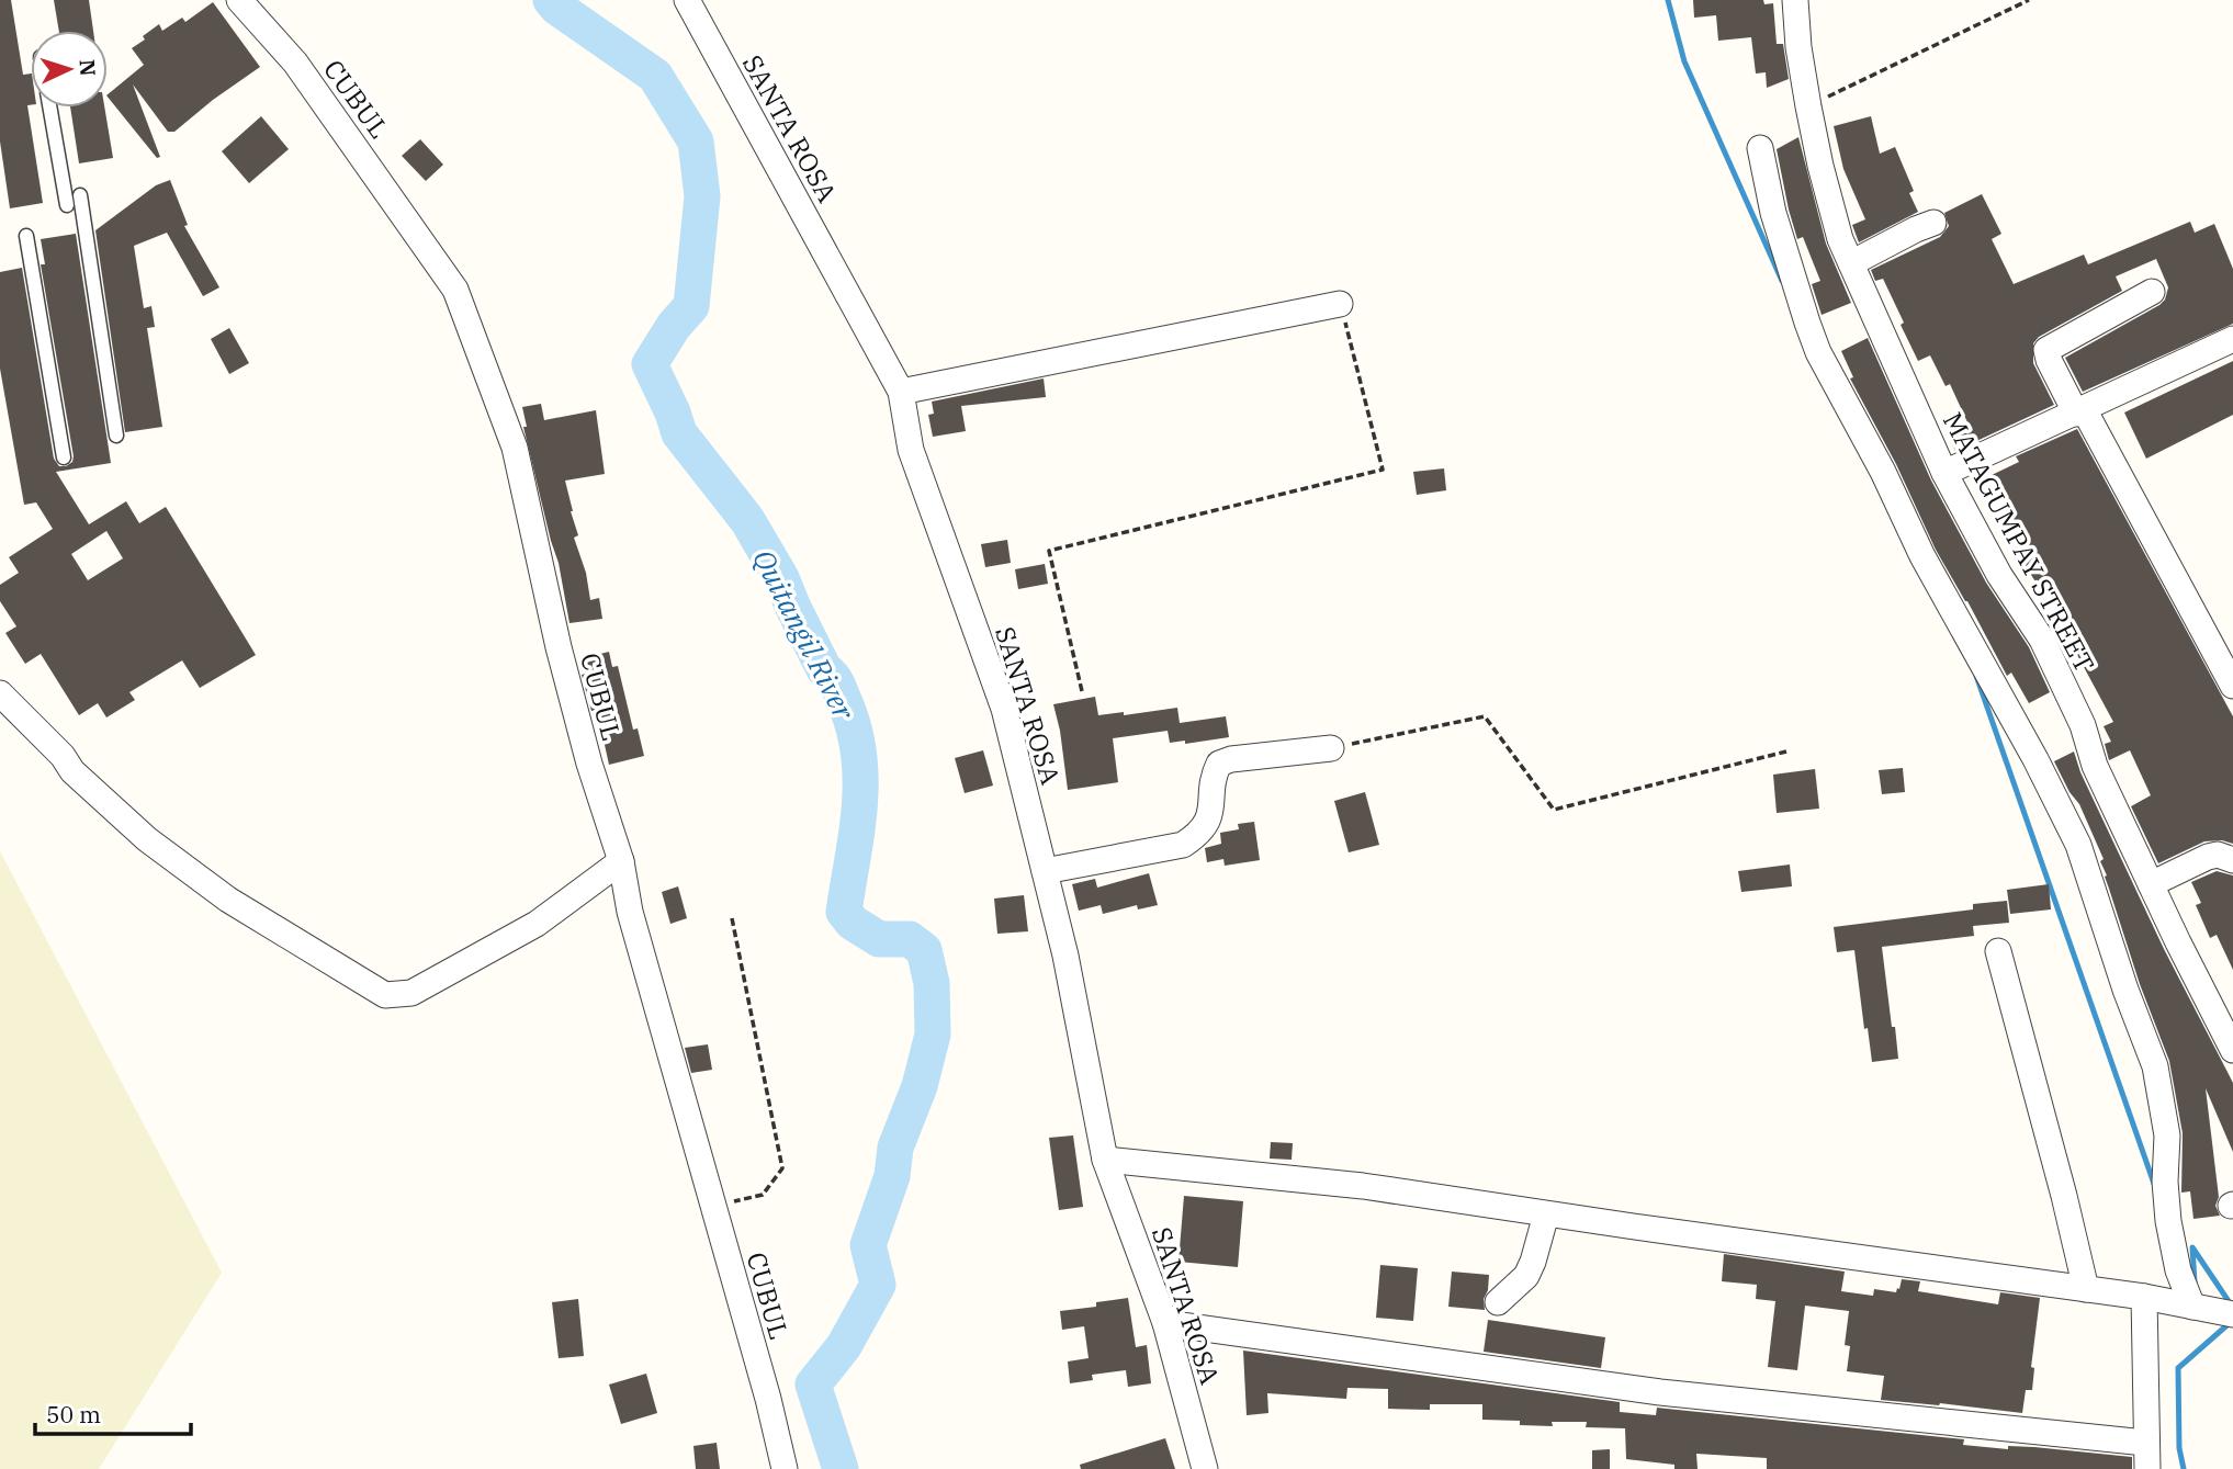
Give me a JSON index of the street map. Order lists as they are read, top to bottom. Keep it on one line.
{"streets":{"street":["CUBUL","SANTA ROSA","MATAGUMPAY STREET"]},"water":["Quitangil River"],"scale_bar":"50 m","north":"right"}
